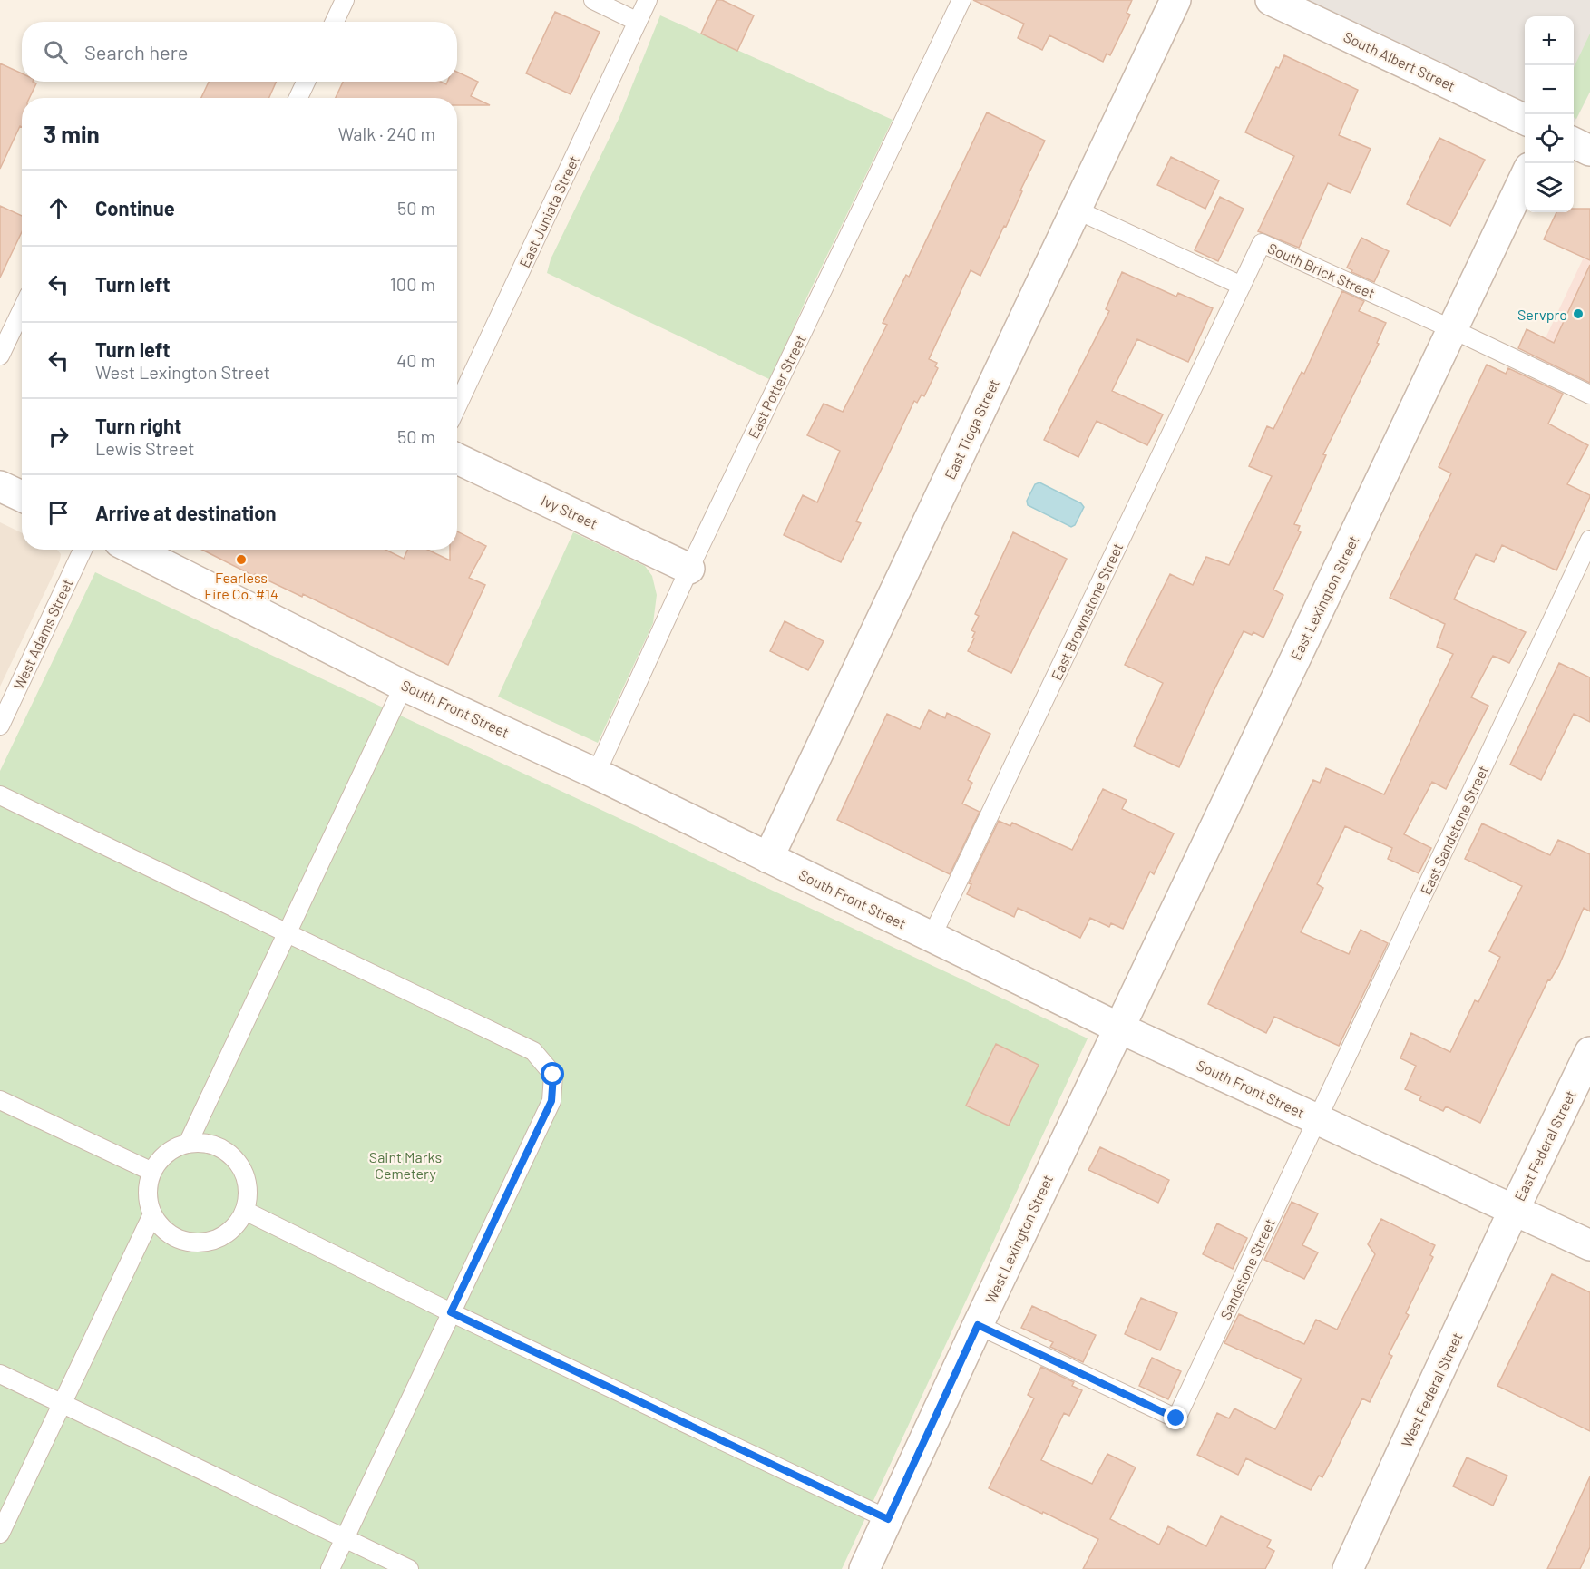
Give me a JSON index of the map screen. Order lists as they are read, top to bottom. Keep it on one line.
{"streets":{"street":["South Albert Street","East Tioga Street","Ivy Street","East Lexington Street","South Front Street","East Federal Street","West Lexington Street","West Federal Street"],"lane":["East Juniata Street","South Brick Street","East Potter Street","East Brownstone Street","West Adams Street","East Sandstone Street","Sandstone Street"]},"crossings":[["South Brick Street","East Lexington Street"],["South Brick Street","East Brownstone Street"],["East Potter Street","Ivy Street"],["East Potter Street","South Front Street"],["East Tioga Street","South Front Street"],["East Lexington Street","South Front Street"],["East Lexington Street","West Lexington Street"],["East Brownstone Street","South Front Street"],["South Front Street","East Sandstone Street"],["South Front Street","East Federal Street"],["South Front Street","West Lexington Street"],["South Front Street","Sandstone Street"],["South Front Street","West Federal Street"],["East Sandstone Street","Sandstone Street"],["East Federal Street","West Federal Street"],["West Lexington Street","Sandstone Street"]],"parks":["Saint Marks Cemetery"],"places":["Servpro","Fearless Fire Co. #14"],"page":{"map_buttons":["+","−"],"search":"Search here","heading":["3 min","Walk · 240 m"],"list":[["Continue","50 m"],["Turn left","100 m"],["Turn left","West Lexington Street","40 m"],["Turn right","Lewis Street","50 m"],"Arrive at destination"]}}
